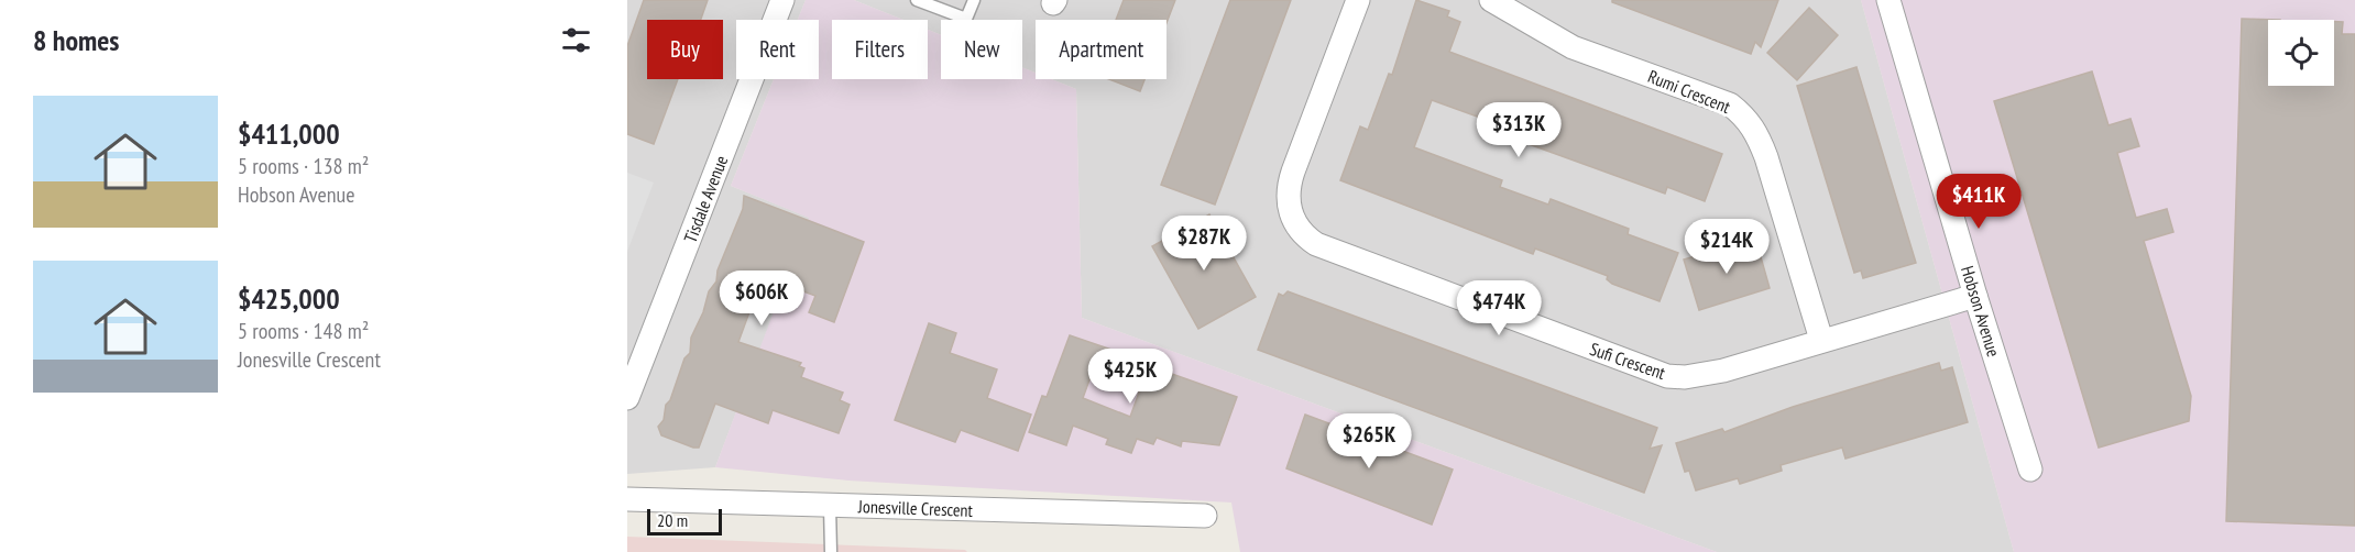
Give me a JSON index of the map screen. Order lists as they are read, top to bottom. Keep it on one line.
{"streets":{"street":["Rumi Crescent","Tisdale Avenue","Hobson Avenue","Sufi Crescent","Jonesville Crescent"]},"crossings":[["Rumi Crescent","Sufi Crescent"],["Hobson Avenue","Sufi Crescent"]],"scale_bar":"20 m","page":{"heading":"8 homes","chip":["Buy","Rent","Filters","New","Apartment"],"list":[{"name":"$411,000","note":"5 rooms · 138 m² · Hobson Avenue"},{"name":"$425,000","note":"5 rooms · 148 m² · Jonesville Crescent"}],"price":["$313K","$411K","$287K","$214K","$606K","$474K","$425K","$265K"],"scale":"20 m"}}
